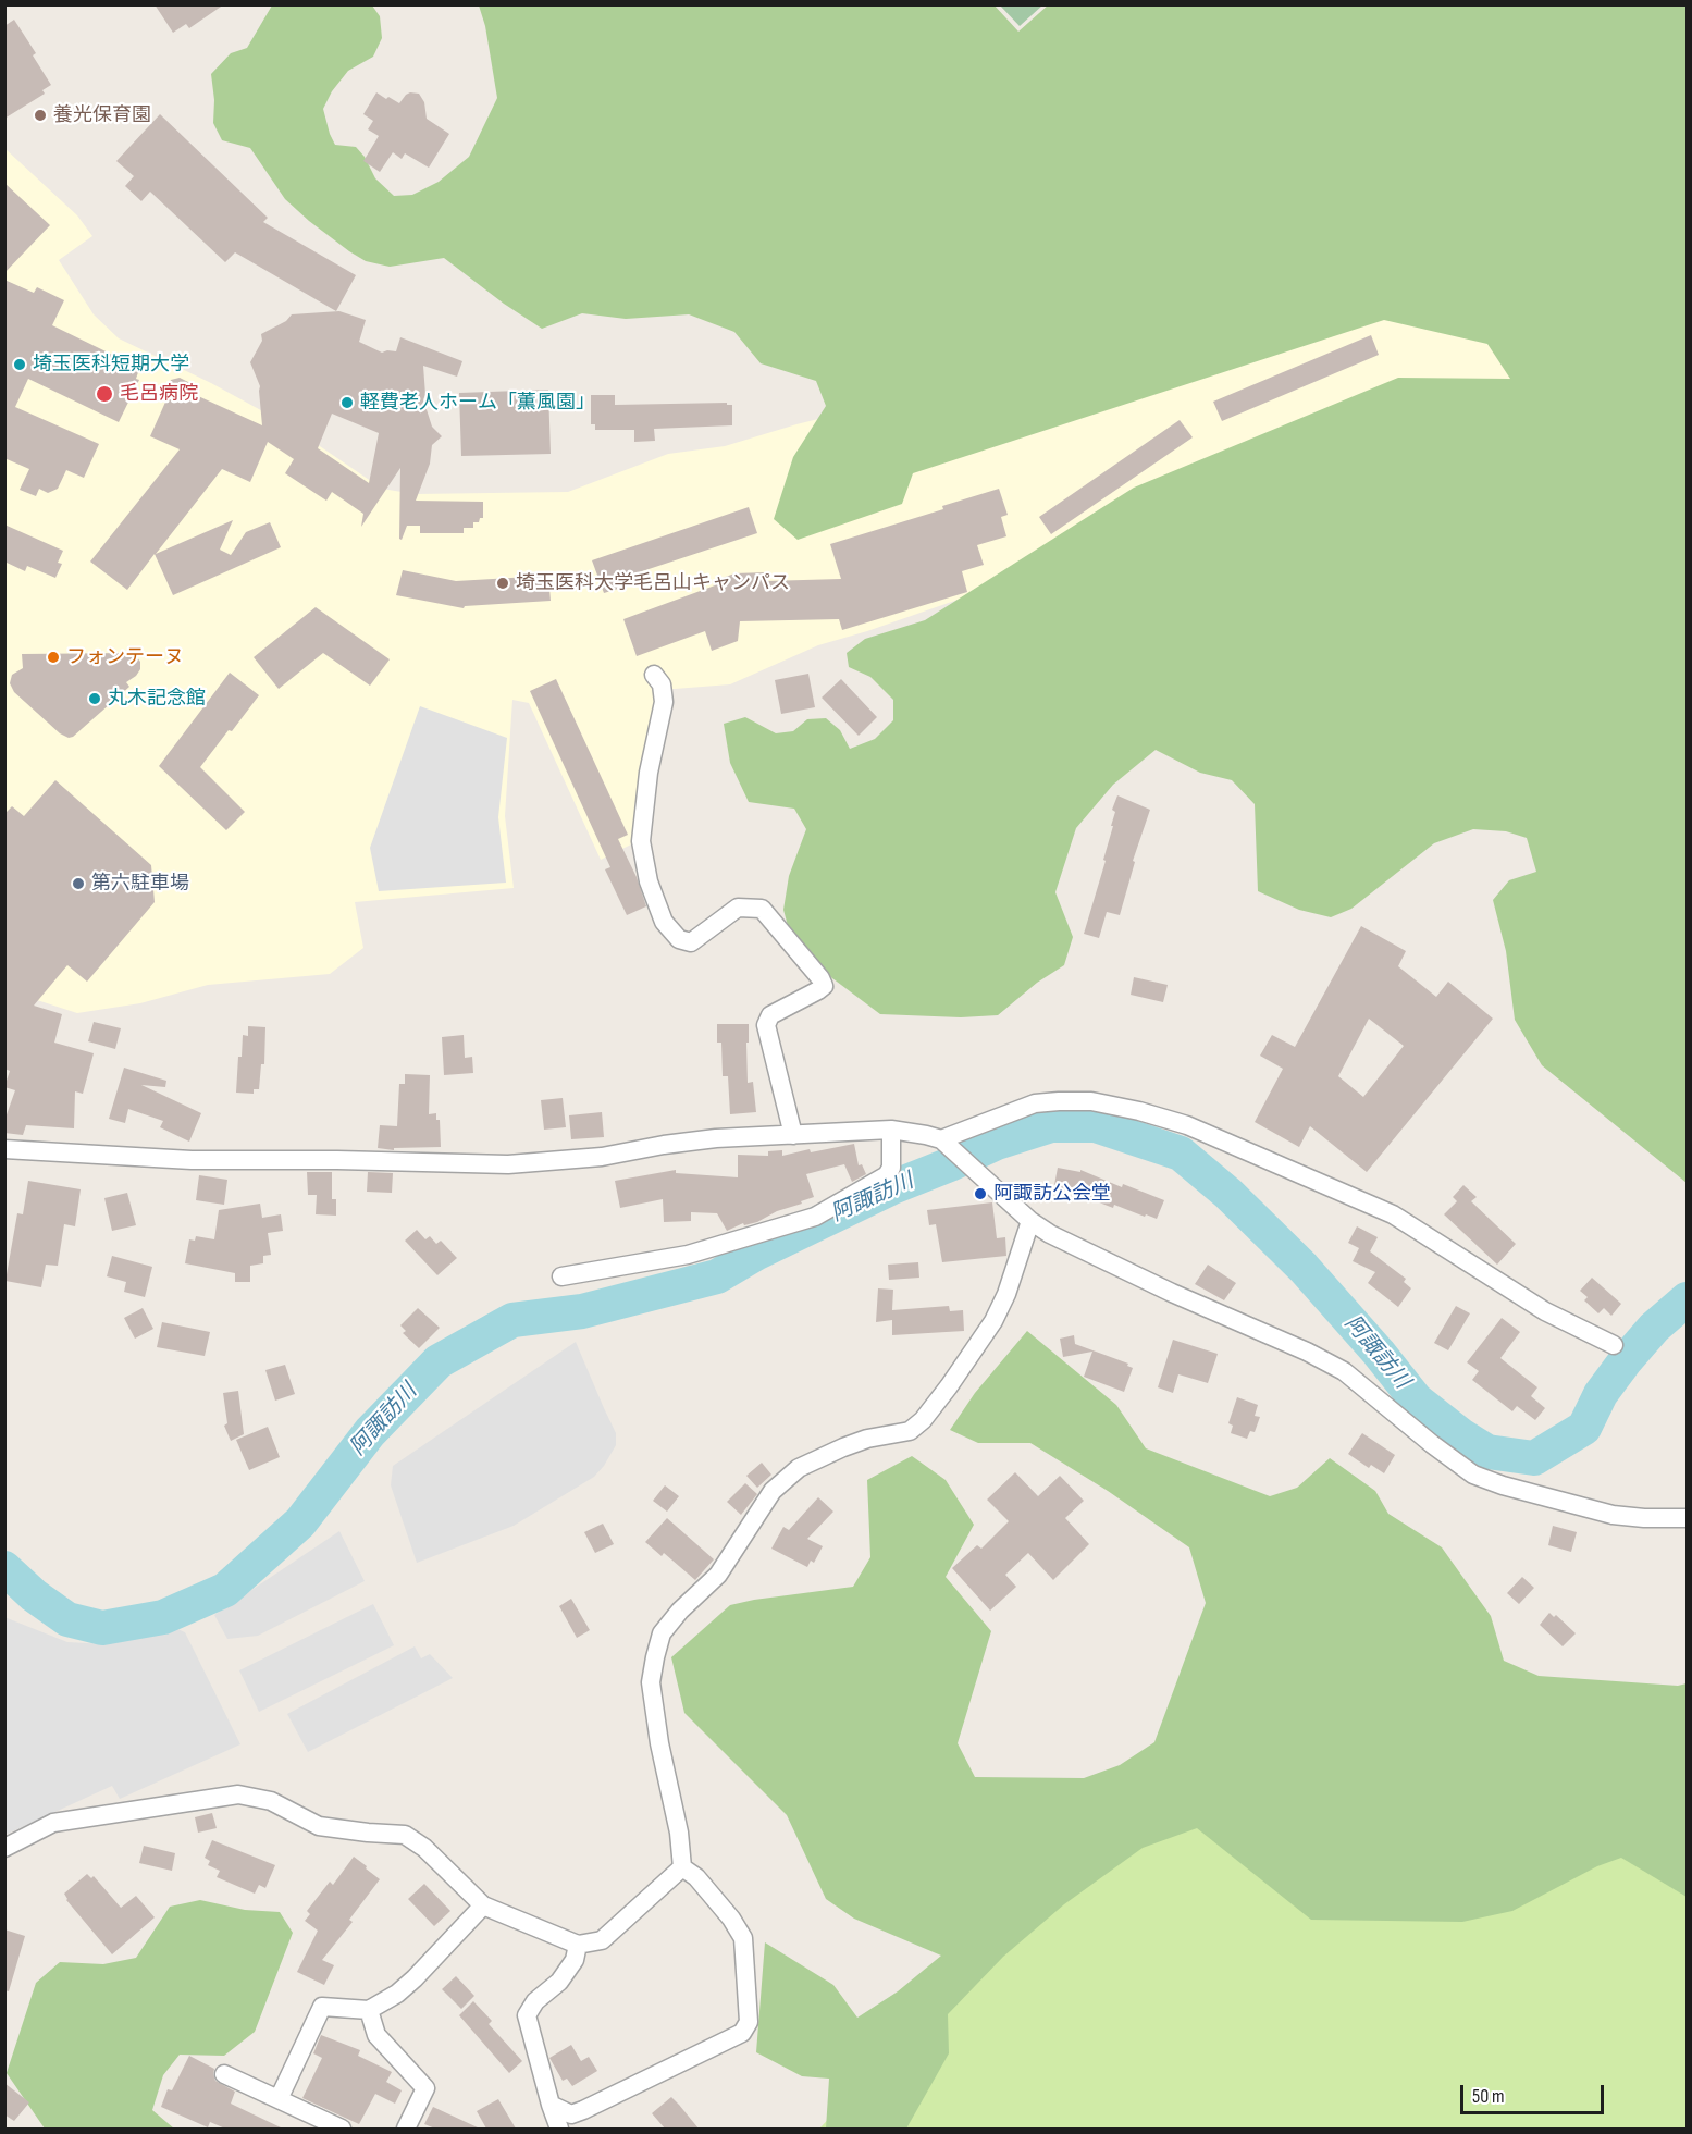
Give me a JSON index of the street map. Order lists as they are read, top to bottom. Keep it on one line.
{"water":["阿諏訪川"],"places":["養光保育園","埼玉医科短期大学","毛呂病院","軽費老人ホーム「薫風園」","埼玉医科大学毛呂山キャンパス","フォンテーヌ","丸木記念館","第六駐車場","阿諏訪公会堂"],"scale_bar":"50 m"}
